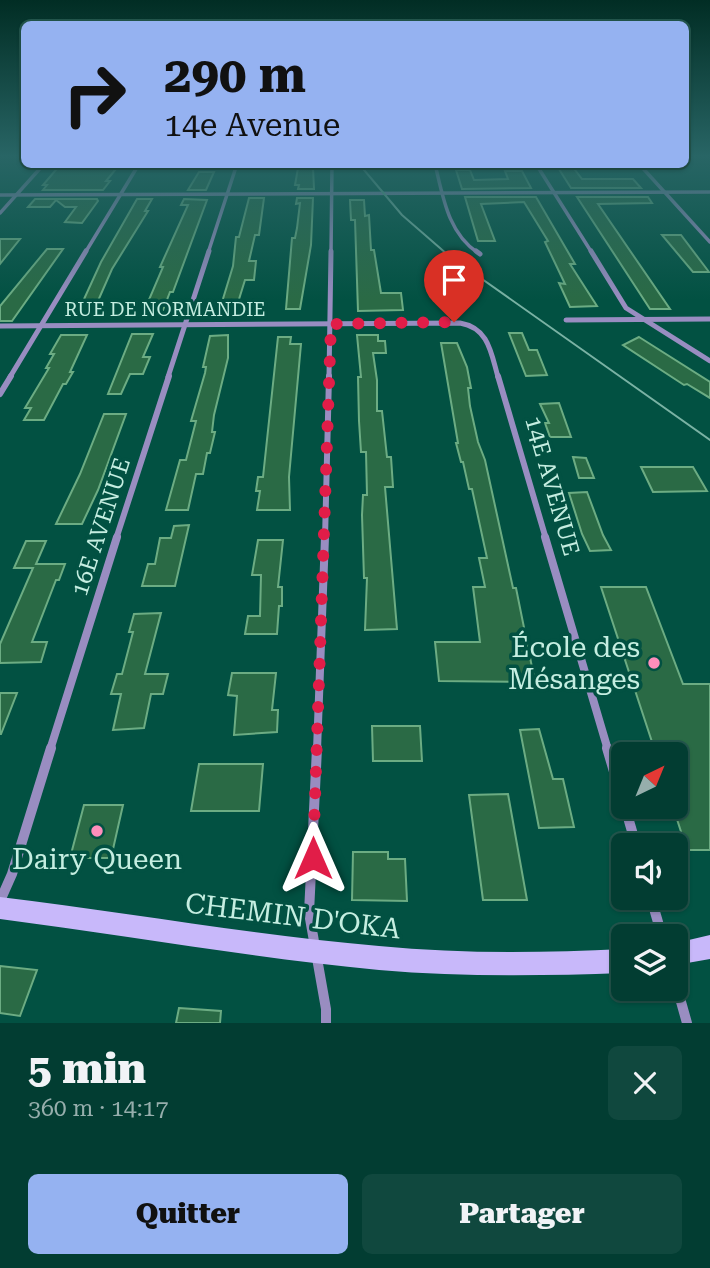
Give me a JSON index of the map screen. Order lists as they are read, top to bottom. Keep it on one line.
{"streets":{"main road":["CHEMIN D'OKA"],"street":["RUE DE NORMANDIE","14E AVENUE","16E AVENUE"]},"crossings":[["RUE DE NORMANDIE","14E AVENUE"],["RUE DE NORMANDIE","16E AVENUE"]],"places":["École des Mésanges","Dairy Queen"],"north":"top right","page":{"turn":["290 m","14e Avenue"],"heading":["5 min","360 m · 14:17"],"buttons":["Quitter","Partager"]}}
